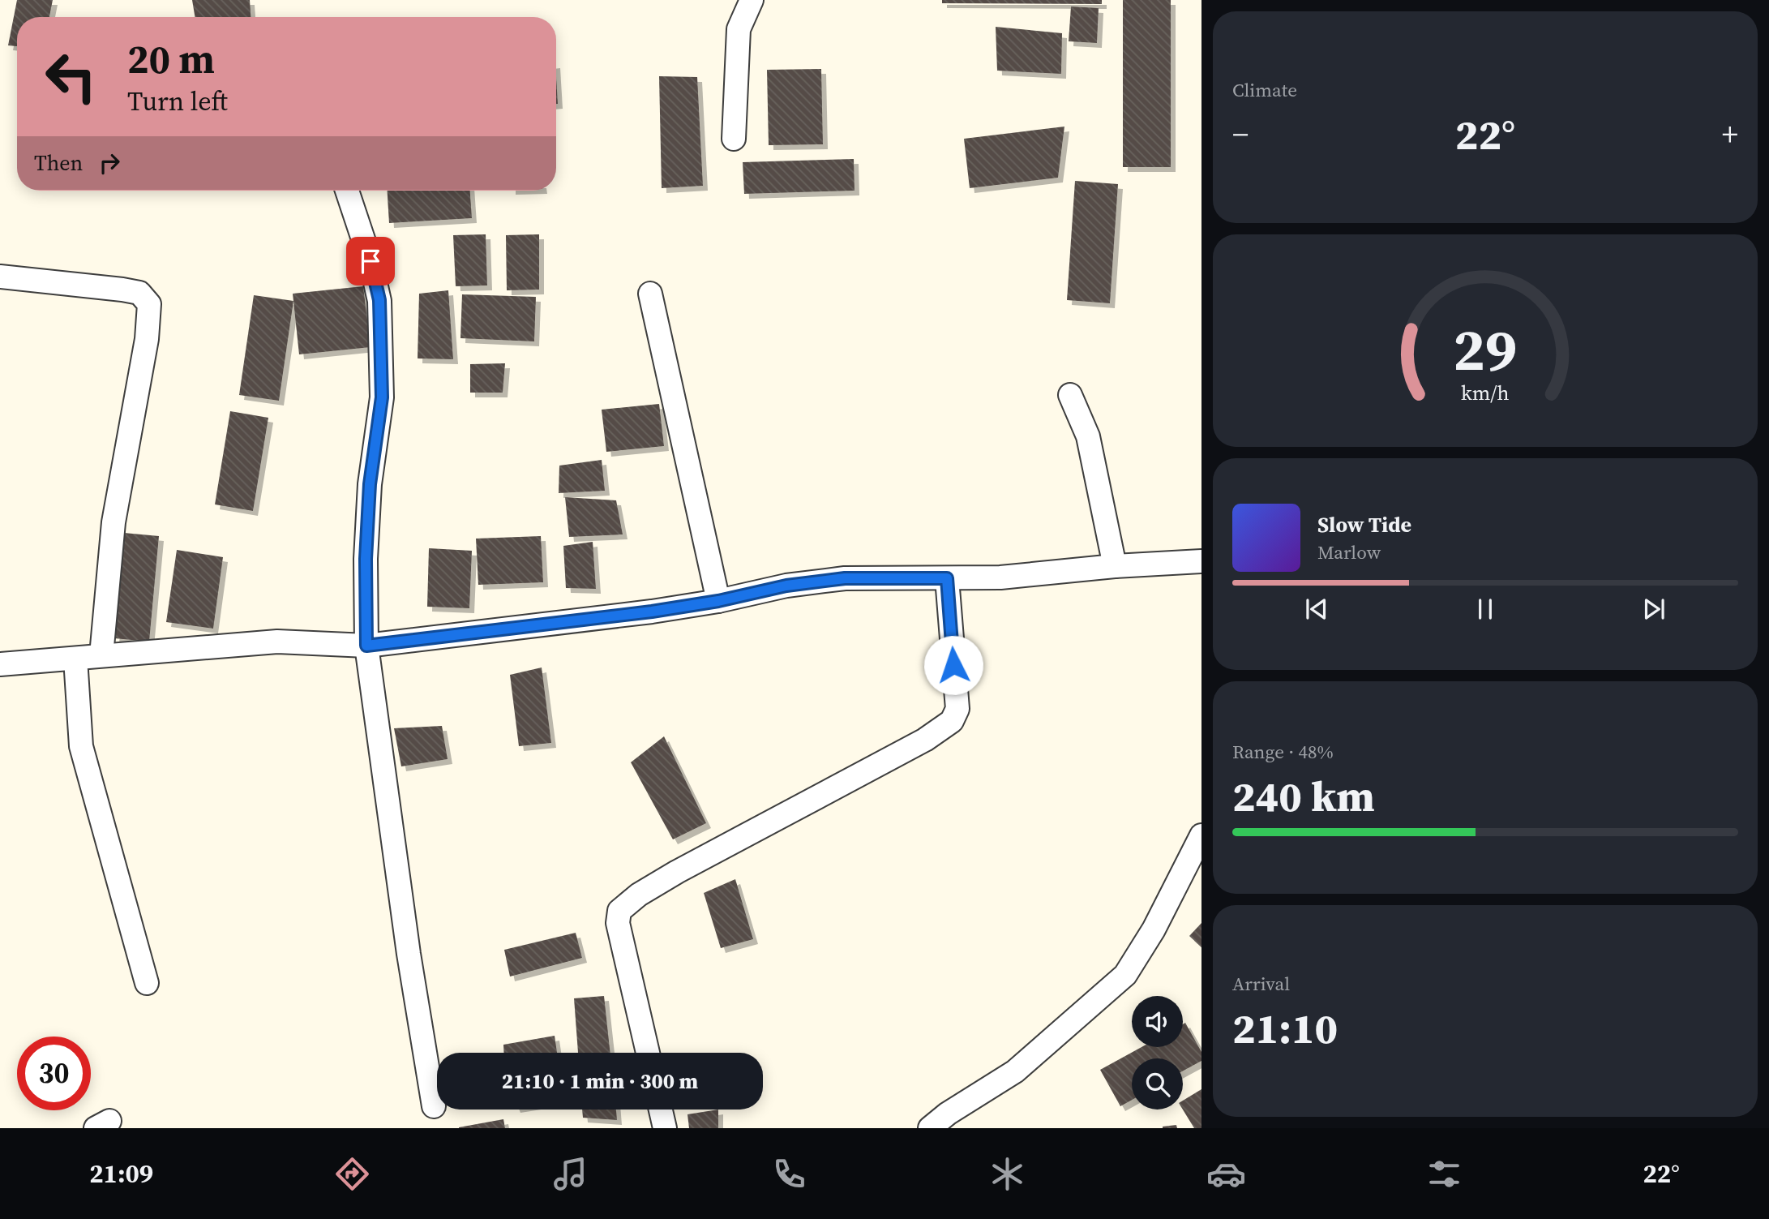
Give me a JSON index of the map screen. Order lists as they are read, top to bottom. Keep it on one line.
{"page":{"tile":["Climate",["Range · 48%","240 km"],["Arrival","21:10"]],"turn":["20 m","Turn left"],"heat":["−","22°","+"],"then":"Then","song":["Slow Tide","Marlow"],"limit":"30","trip":"21:10 · 1 min · 300 m","tabs":["21:09","22°"],"gauge":["29","km/h"]}}
